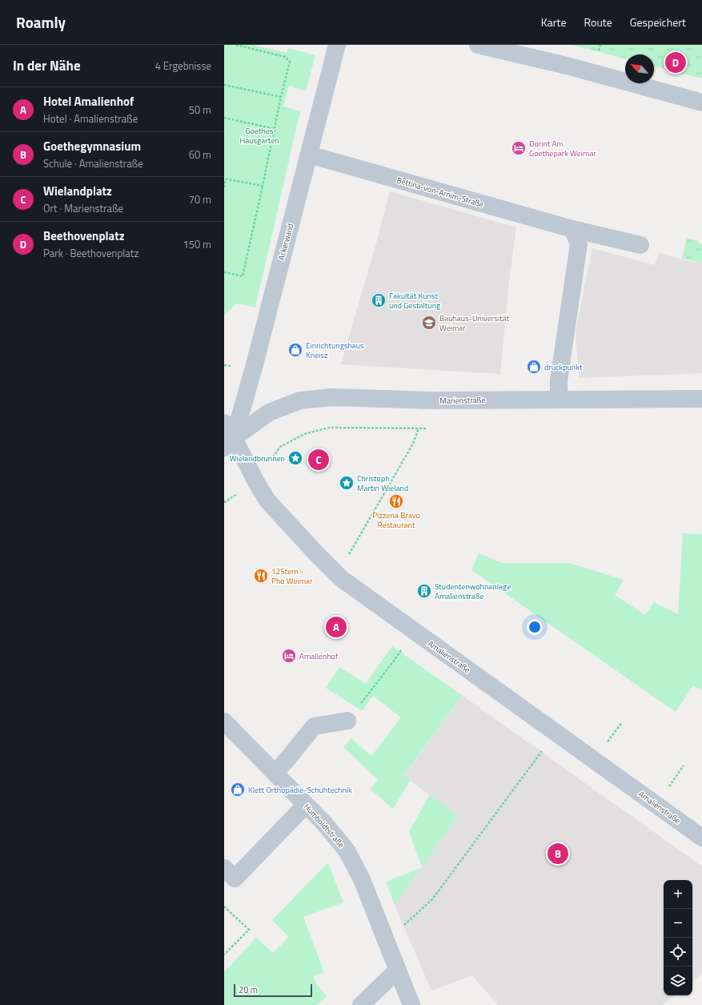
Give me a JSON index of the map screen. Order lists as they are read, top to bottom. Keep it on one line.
{"streets":{"street":["Bettina-von-Arnim-Straße","Ackerwand","Marienstraße","Amalienstraße","Humboldtstraße"]},"crossings":[["Bettina-von-Arnim-Straße","Ackerwand"],["Ackerwand","Marienstraße"],["Ackerwand","Amalienstraße"],["Marienstraße","Amalienstraße"]],"parks":["Goethes Hausgarten"],"places":{"hotel":["Dorint Am Goethepark Weimar","Amalienhof"],"building":["Fakultät Kunst und Gestaltung","Studentenwohnanlage Amalienstraße"],"school or university":["Bauhaus-Universität Weimar"],"shop":["Einrichtungshaus Kneisz","druckpunkt","Klett Orthopädie-Schuhtechnik"],"place":["Wielandbrunnen","Christoph Martin Wieland"],"restaurant":["Pizzeria Bravo Restaurant","12Stern - Pho Weimar"]},"scale_bar":"20 m","north":"top left","page":{"header":"Roamly","nav":["Karte","Route","Gespeichert"],"heading":["In der Nähe","4 Ergebnisse"],"pins":["D","C","A","B"],"list":[{"mark":"A","name":"Hotel Amalienhof","note":"Hotel · Amalienstraße","value":"50 m"},{"mark":"B","name":"Goethegymnasium","note":"Schule · Amalienstraße","value":"60 m"},{"mark":"C","name":"Wielandplatz","note":"Ort · Marienstraße","value":"70 m"},{"mark":"D","name":"Beethovenplatz","note":"Park · Beethovenplatz","value":"150 m"}],"map_buttons":["+","−"],"scale":"20 m"}}
